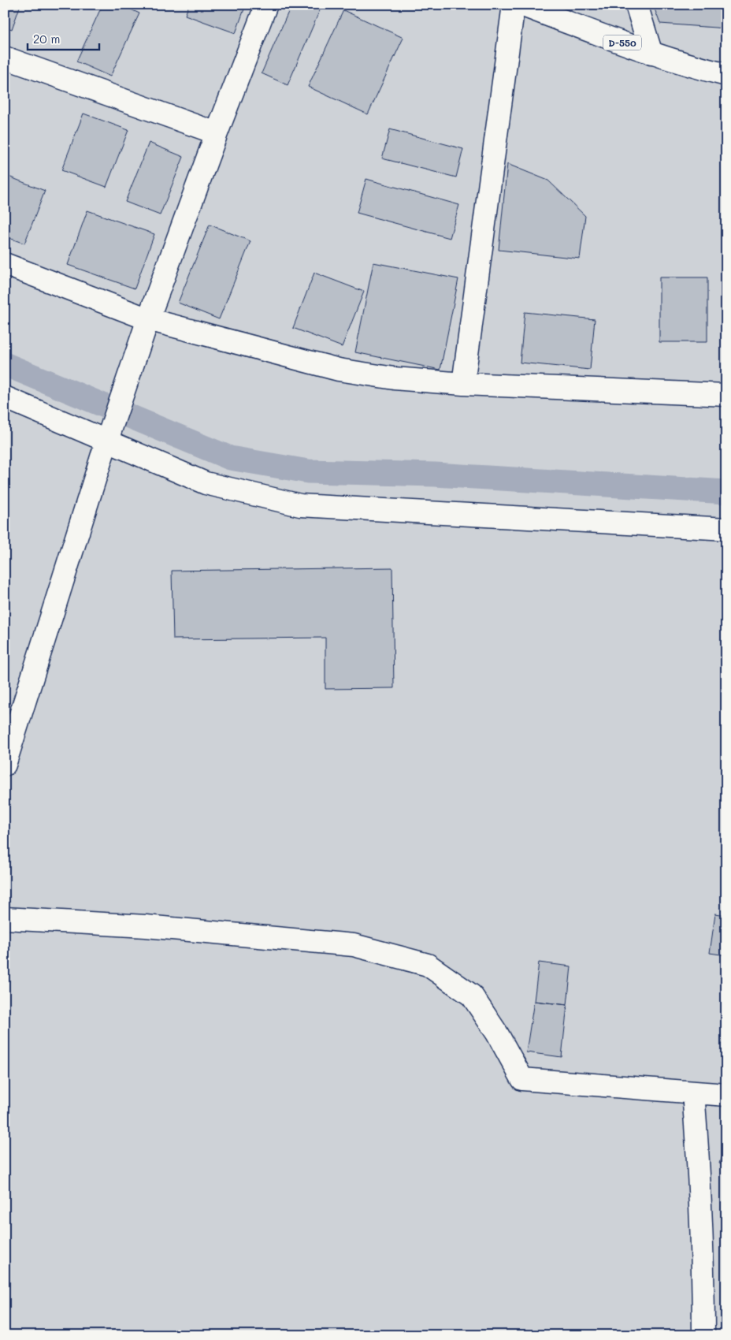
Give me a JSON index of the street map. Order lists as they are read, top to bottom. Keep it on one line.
{"streets":{"street":["D-550"]},"scale_bar":"20 m"}
